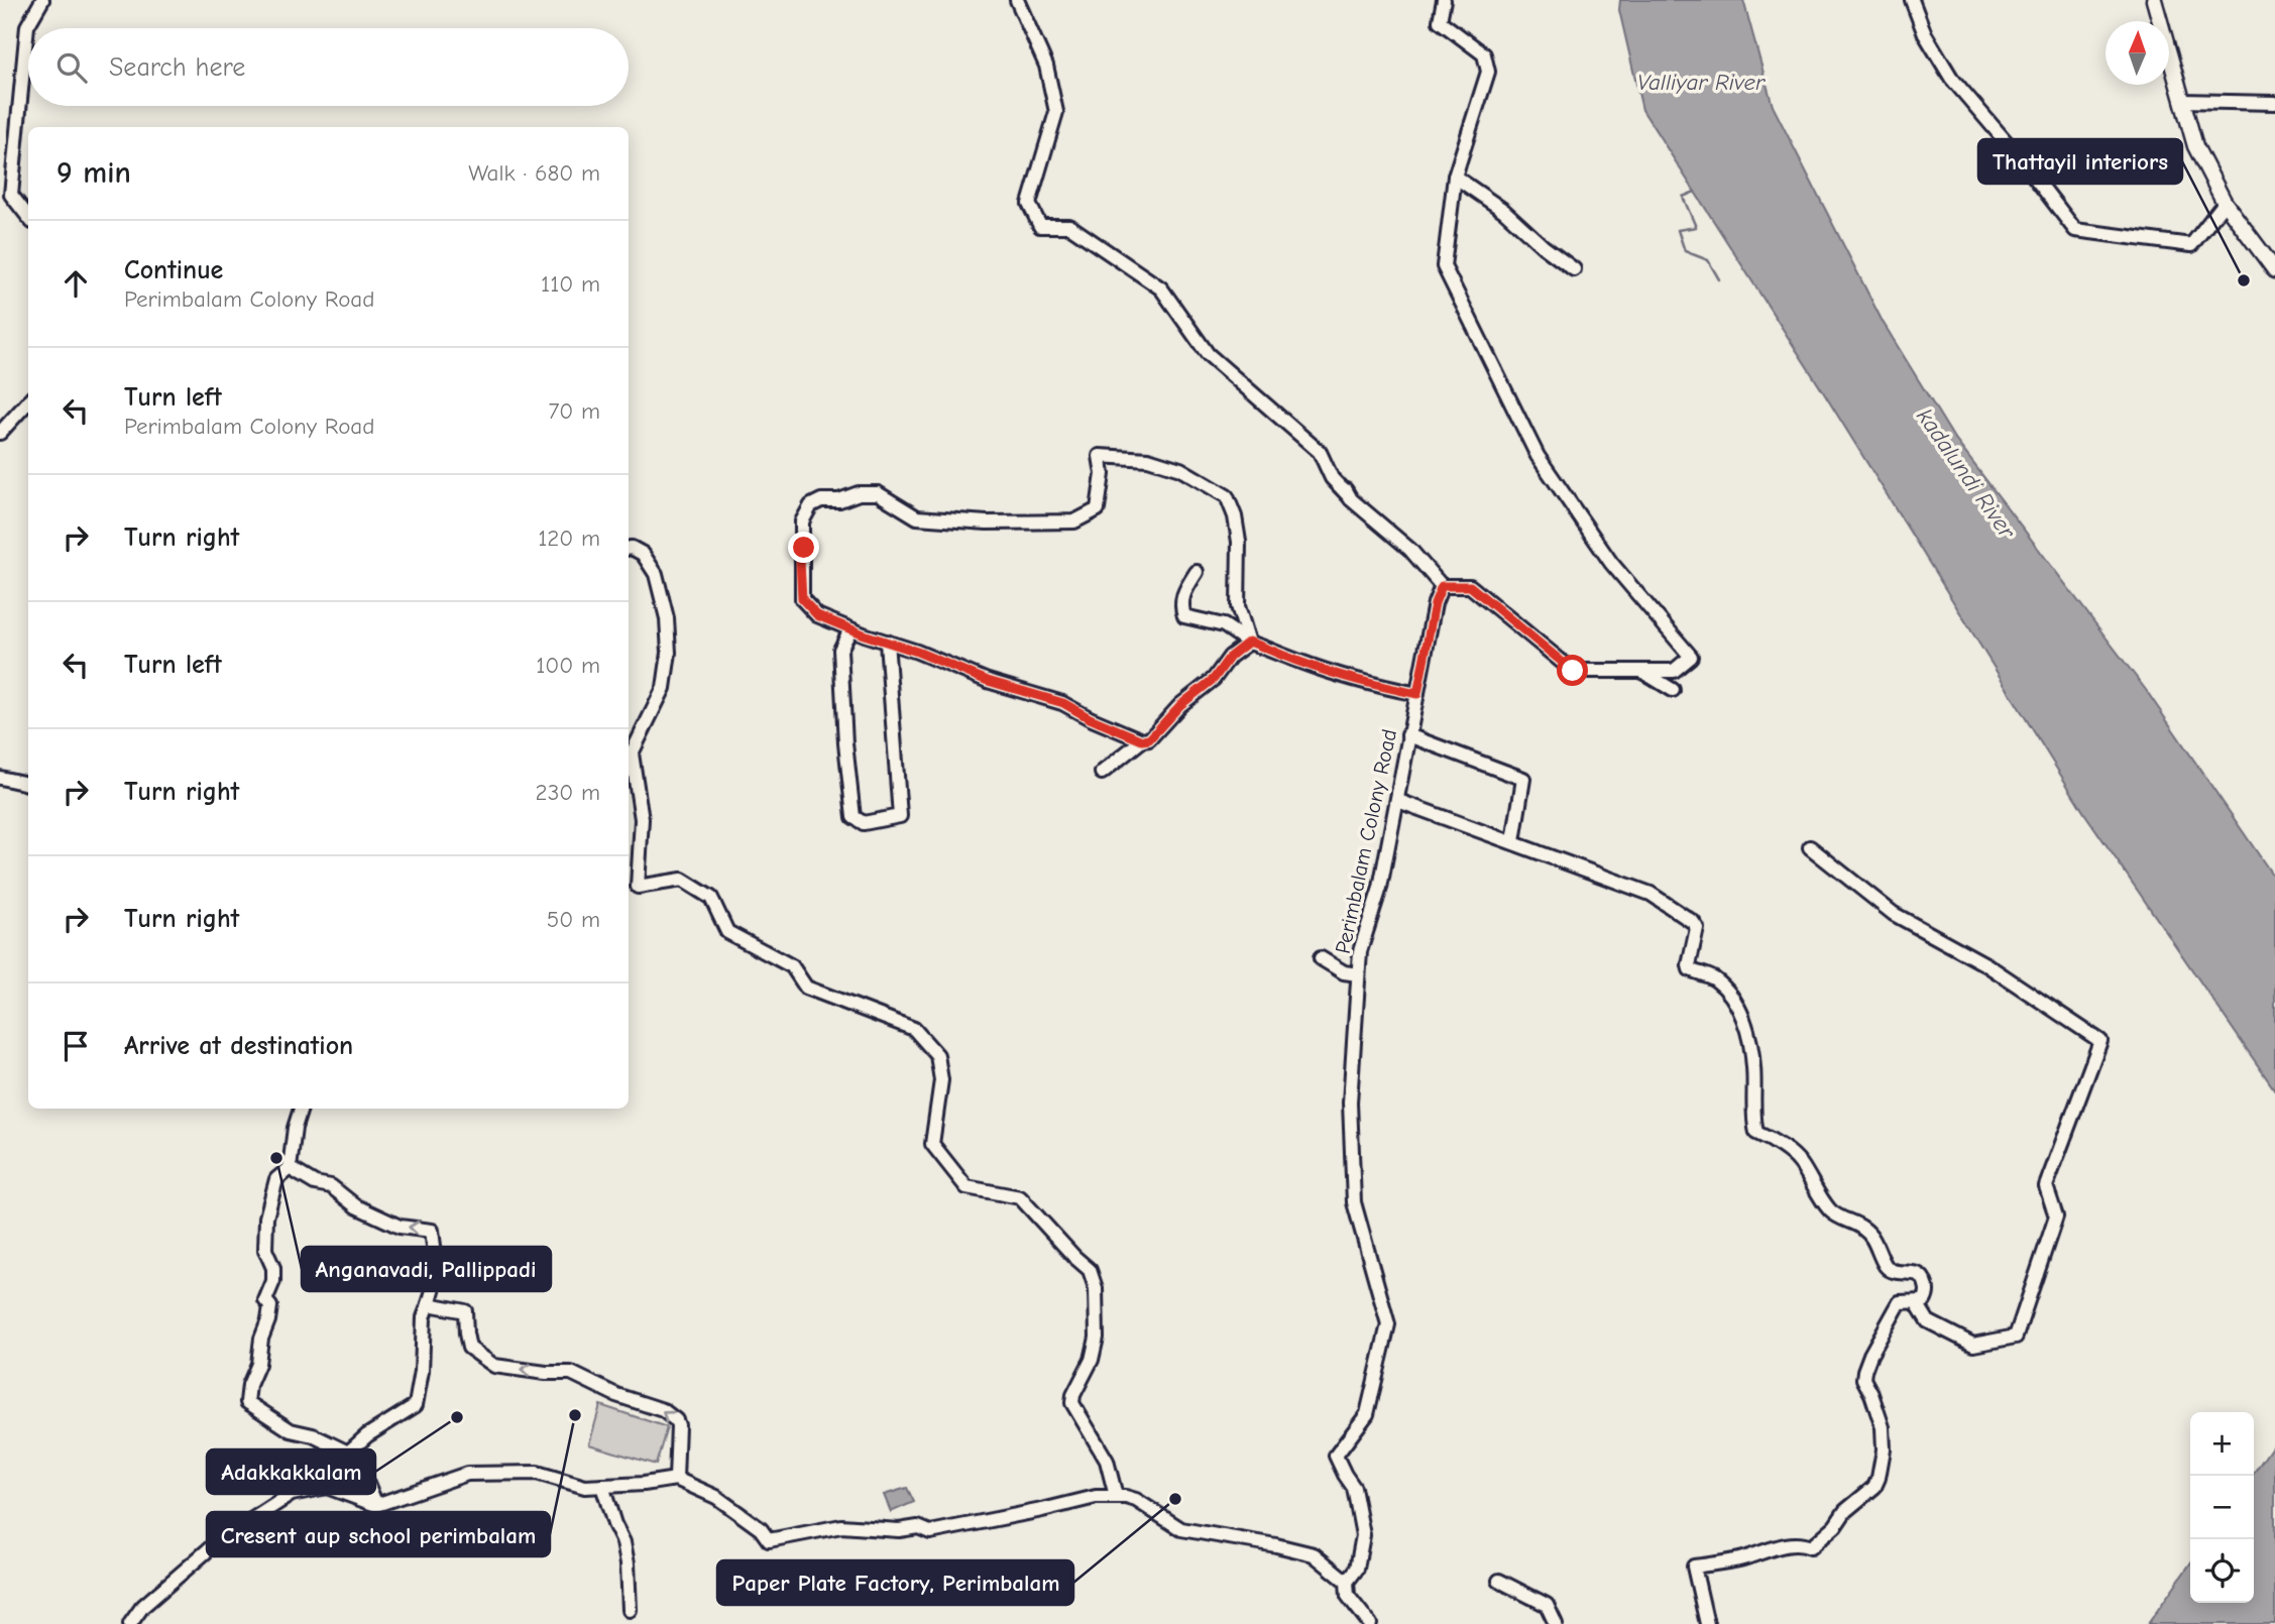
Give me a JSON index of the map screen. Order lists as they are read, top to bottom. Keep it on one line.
{"streets":{"street":["Perimbalam Colony Road"]},"water":["Valliyar River","kadalundi River"],"places":["Thattayil interiors","Anganavadi, Pallippadi","Cresent aup school perimbalam","Adakkakkalam","Paper Plate Factory, Perimbalam"],"north":"top","page":{"search":"Search here","heading":["9 min","Walk · 680 m"],"list":[["Continue","Perimbalam Colony Road","110 m"],["Turn left","Perimbalam Colony Road","70 m"],["Turn right","120 m"],["Turn left","100 m"],["Turn right","230 m"],["Turn right","50 m"],"Arrive at destination"],"map_buttons":["+","−"]}}
